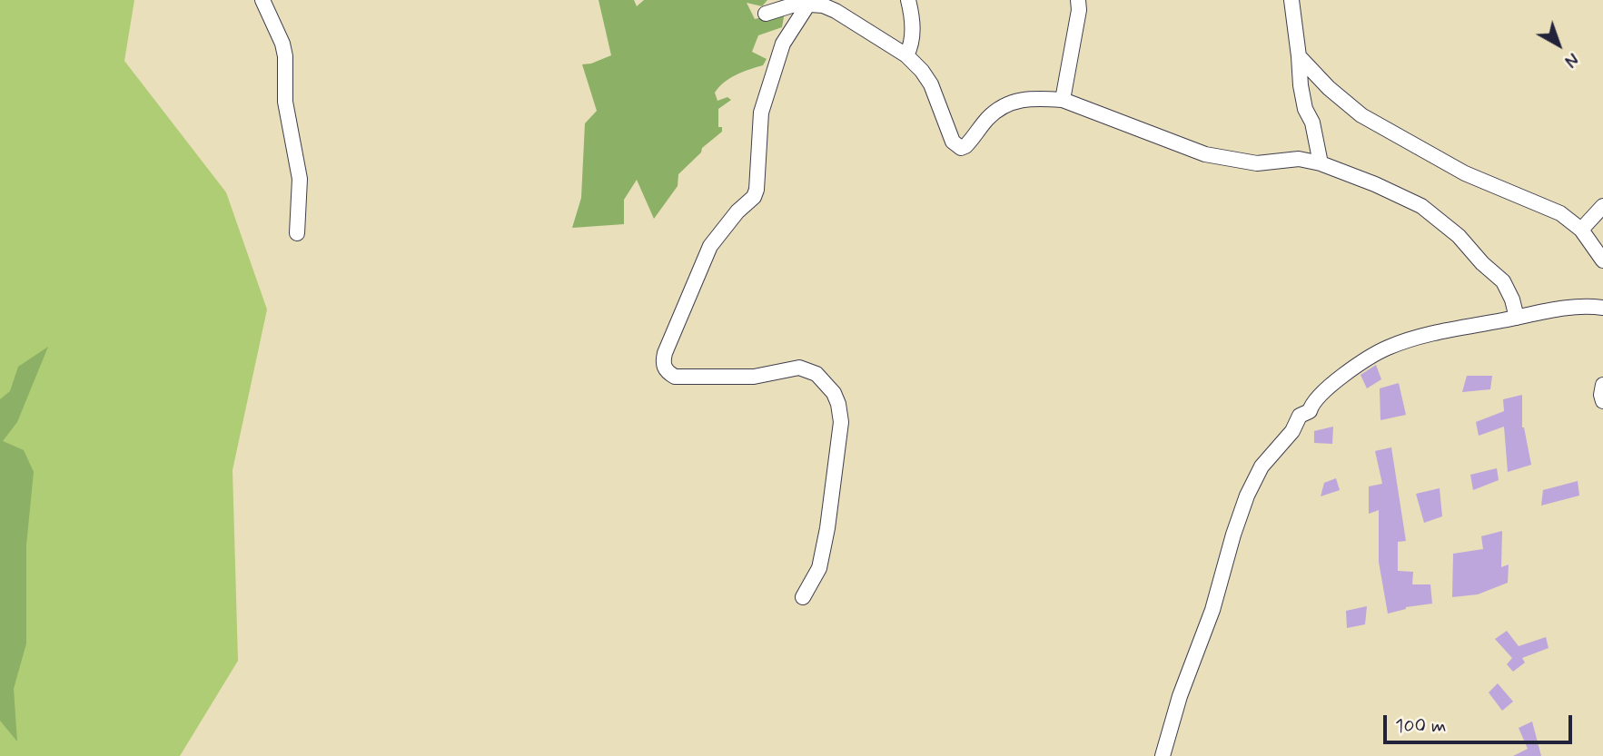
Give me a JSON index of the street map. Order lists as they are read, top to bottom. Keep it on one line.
{"scale_bar":"100 m","north":"bottom right"}
